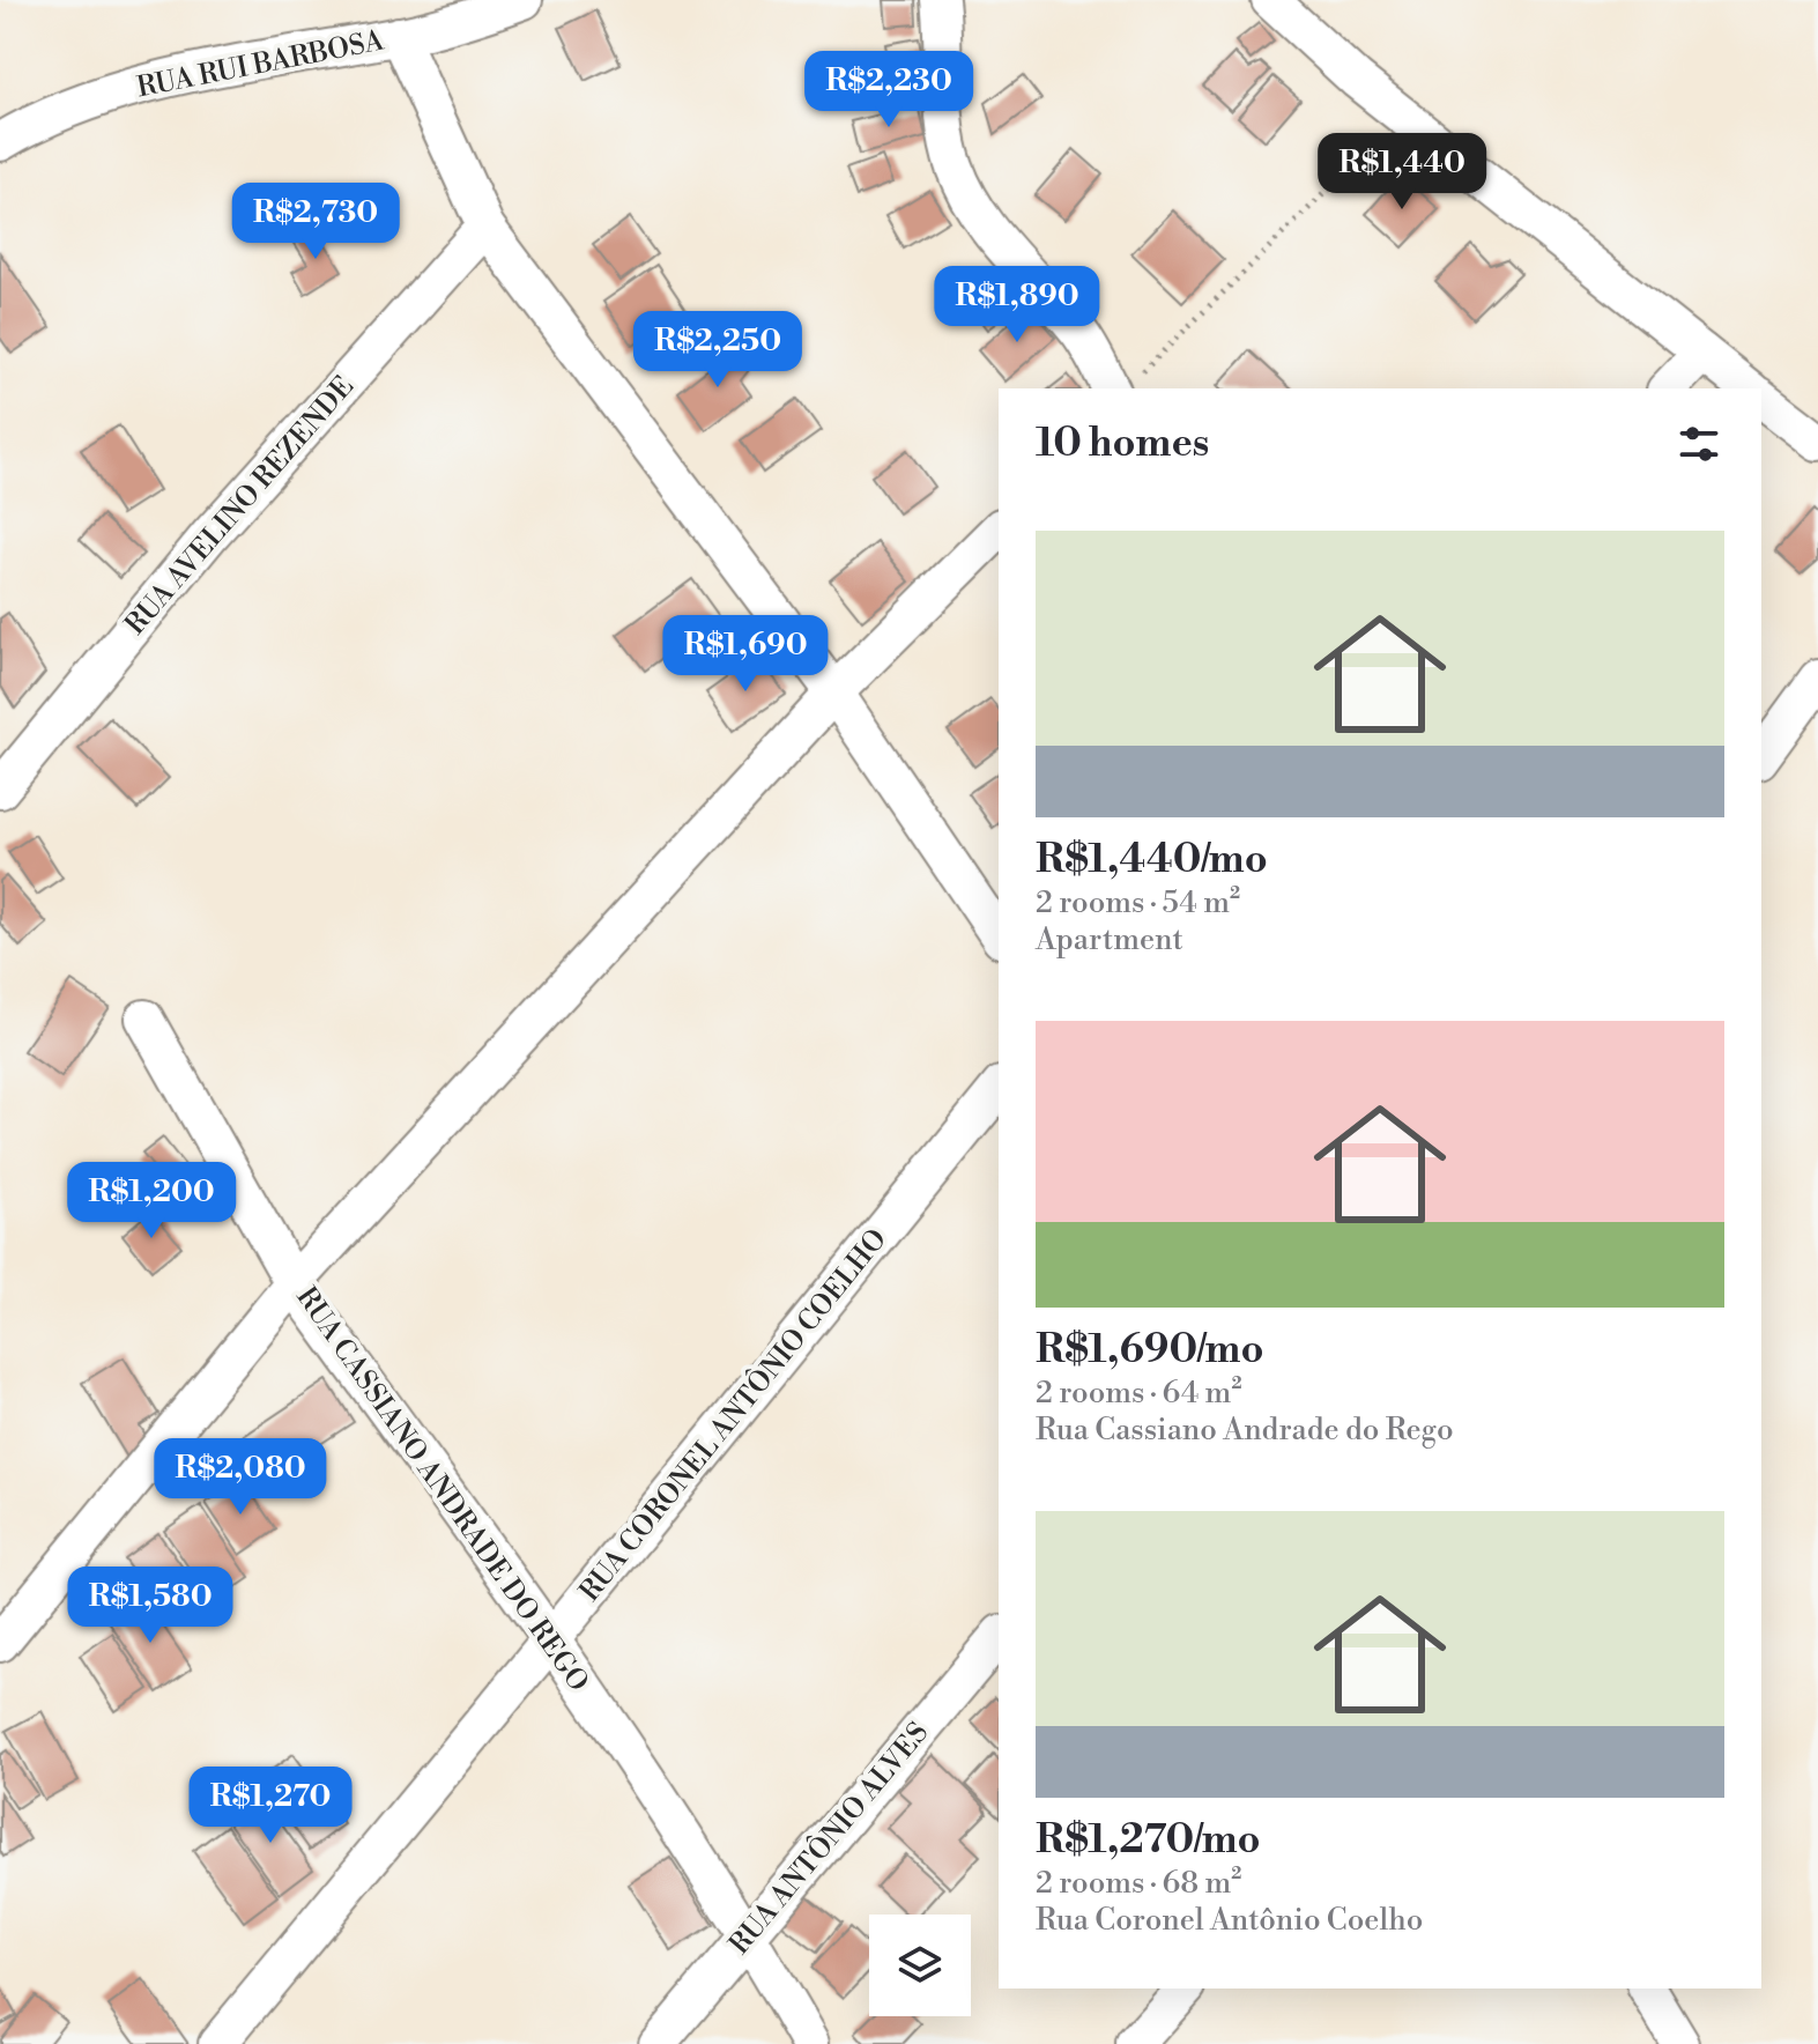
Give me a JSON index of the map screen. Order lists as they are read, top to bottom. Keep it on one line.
{"streets":{"street":["RUA RUI BARBOSA","RUA AVELINO REZENDE","RUA CORONEL ANTÔNIO COELHO","RUA CASSIANO ANDRADE DO REGO","RUA ANTÔNIO ALVES"]},"crossings":[["RUA CORONEL ANTÔNIO COELHO","RUA CASSIANO ANDRADE DO REGO"],["RUA CASSIANO ANDRADE DO REGO","RUA ANTÔNIO ALVES"]],"page":{"price":["R$2,230","R$1,440","R$2,730","R$1,890","R$2,250","R$1,690","R$1,200","R$2,080","R$1,580","R$1,270"],"heading":"10 homes","list":[{"name":"R$1,440/mo","note":"2 rooms · 54 m² · Apartment"},{"name":"R$1,690/mo","note":"2 rooms · 64 m² · Rua Cassiano Andrade do Rego"},{"name":"R$1,270/mo","note":"2 rooms · 68 m² · Rua Coronel Antônio Coelho"}]}}
